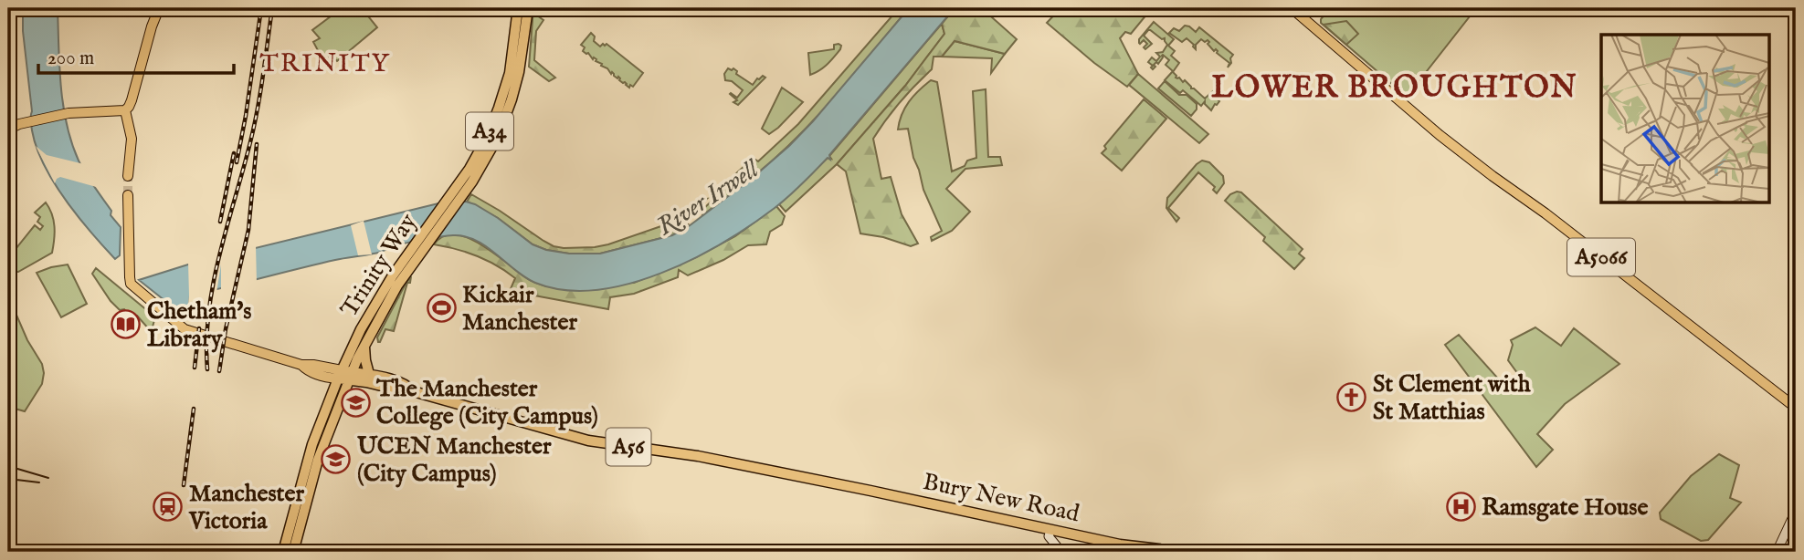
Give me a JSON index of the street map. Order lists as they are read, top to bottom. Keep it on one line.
{"streets":{"highway":["A34","Trinity Way","A56","Bury New Road"],"main road":["A5066"]},"crossings":[["Trinity Way","A56"],["A56","Bury New Road"]],"districts":["TRINITY","LOWER BROUGHTON"],"water":["River Irwell"],"places":{"sports":["Kickair Manchester"],"library":["Chetham's Library"],"church":["St Clement with St Matthias"],"school or university":["The Manchester College (City Campus)","UCEN Manchester (City Campus)"],"station":["Manchester Victoria"],"hospital":["Ramsgate House"]},"scale_bar":"200 m"}
